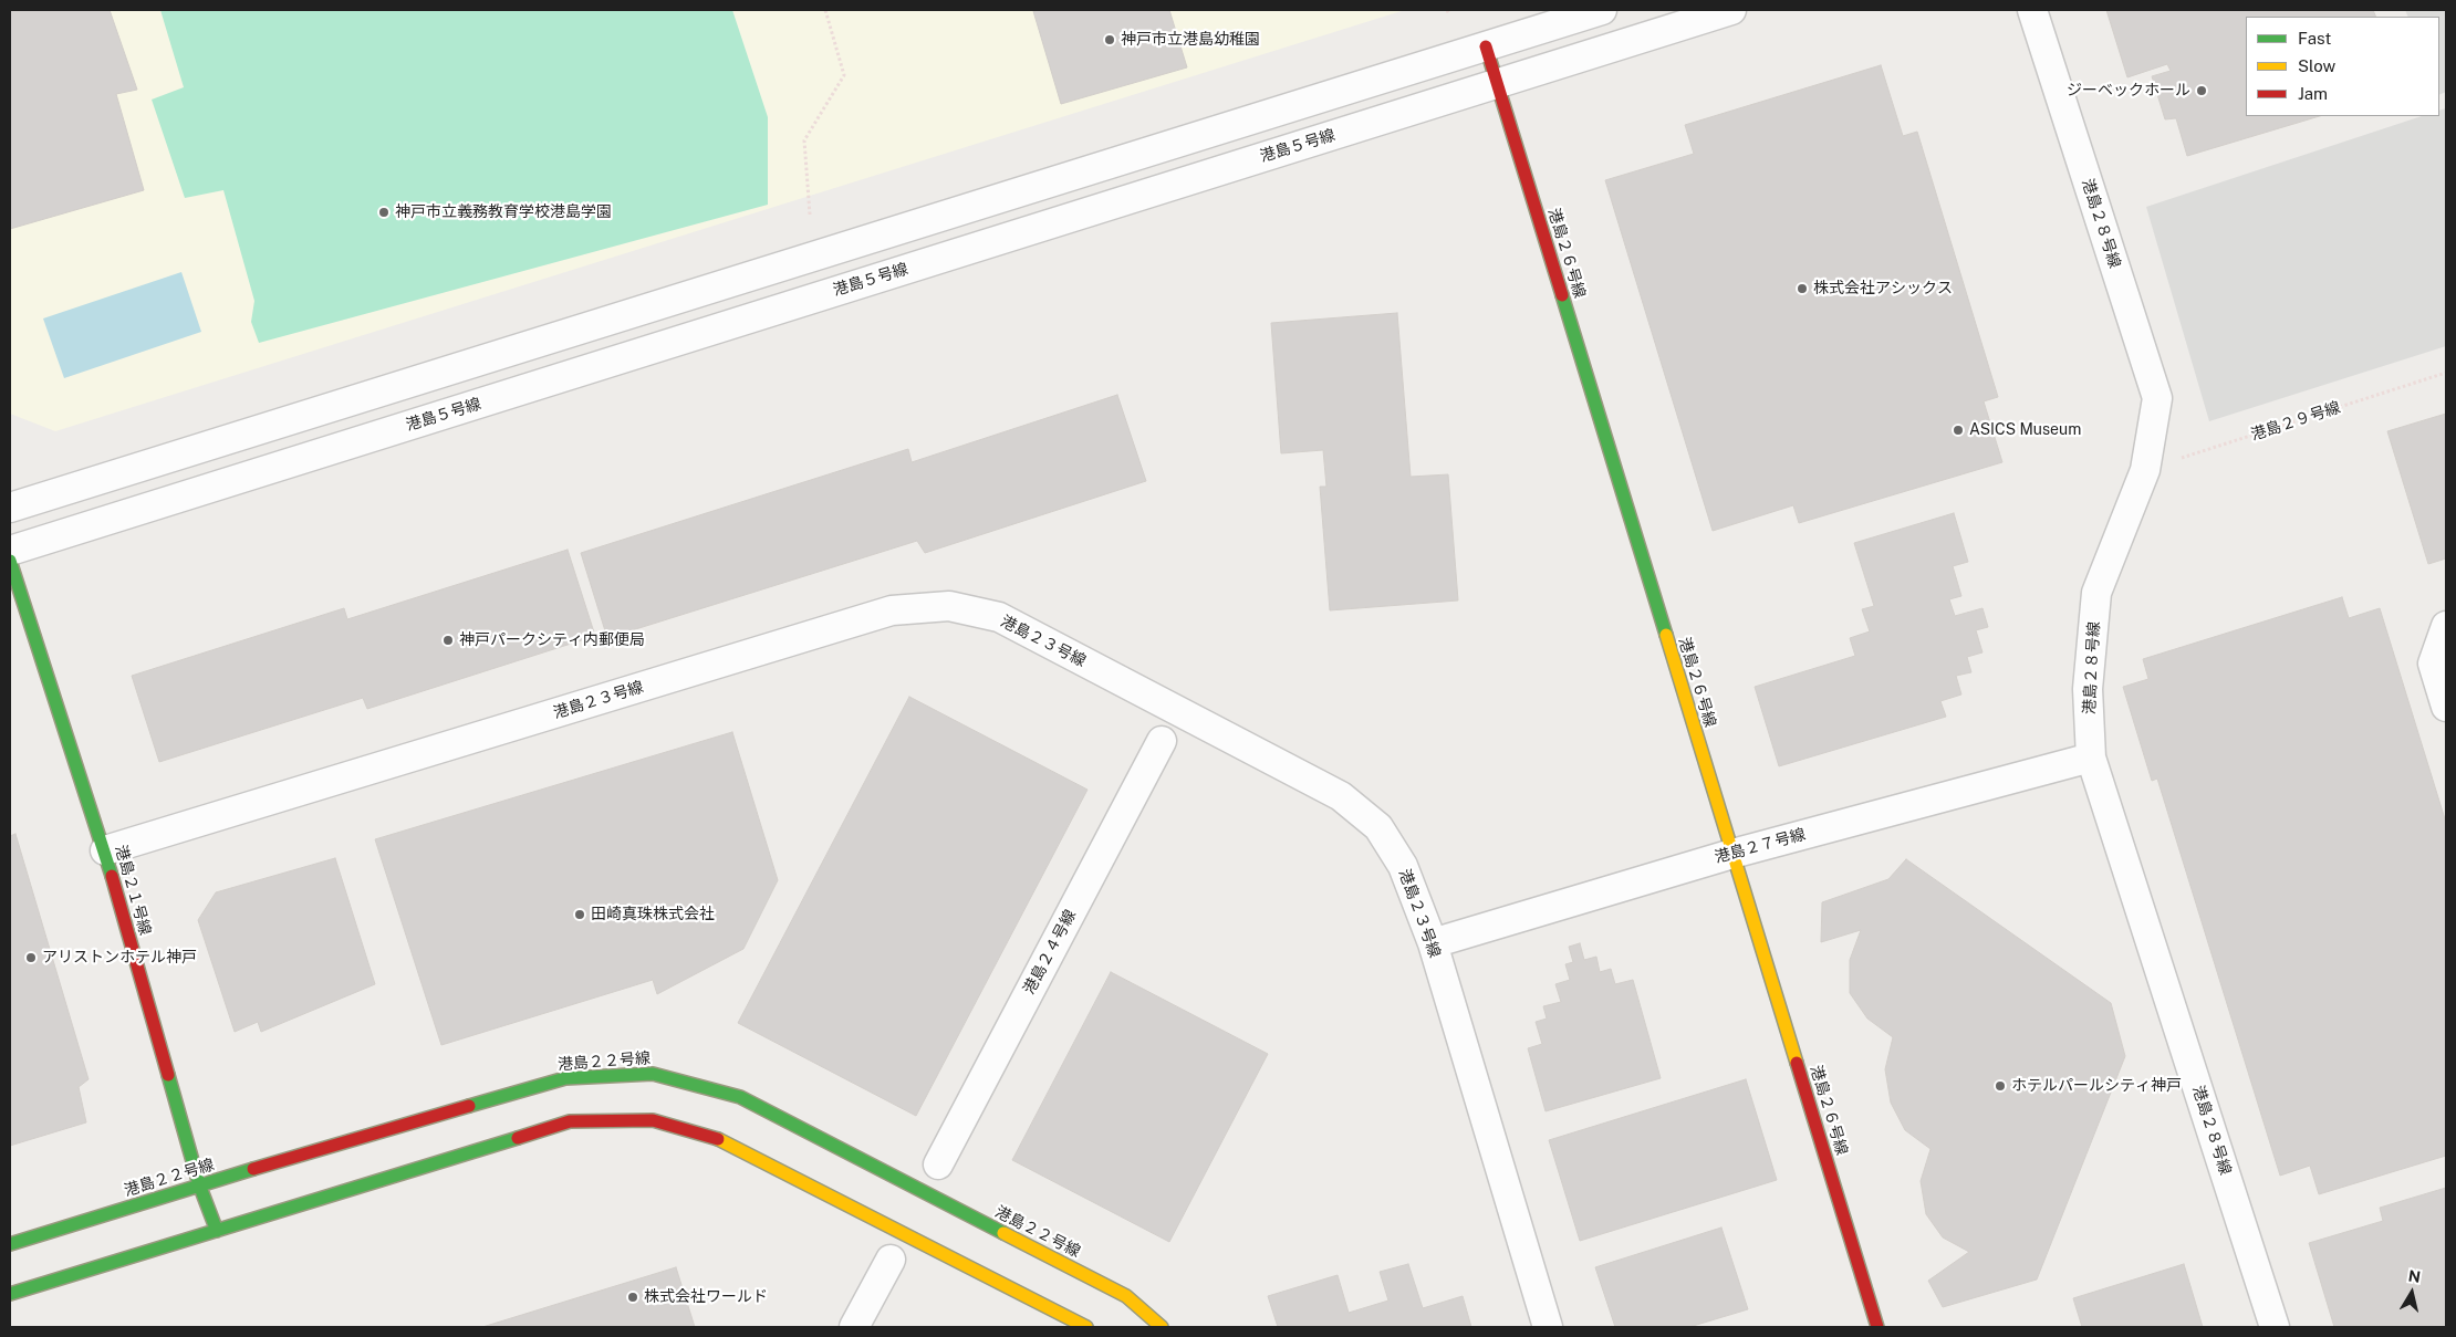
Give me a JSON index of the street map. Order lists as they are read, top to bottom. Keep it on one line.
{"streets":{"street":["港島５号線","港島２８号線","港島２６号線","港島２３号線","港島２７号線","港島２１号線","港島２４号線","港島２２号線"],"path":["港島２９号線"]},"crossings":[["港島５号線","港島２６号線"],["港島２８号線","港島２９号線"],["港島２８号線","港島２７号線"],["港島２６号線","港島２７号線"],["港島２３号線","港島２７号線"],["港島２３号線","港島２１号線"],["港島２１号線","港島２２号線"]],"places":["神戸市立港島幼稚園","ジーベックホール","神戸市立義務教育学校港島学園","株式会社アシックス","ASICS Museum","神戸パークシティ内郵便局","田崎真珠株式会社","アリストンホテル神戸","ホテルパールシティ神戸","株式会社ワールド"],"legend":["Fast","Slow","Jam"],"north":"top"}
